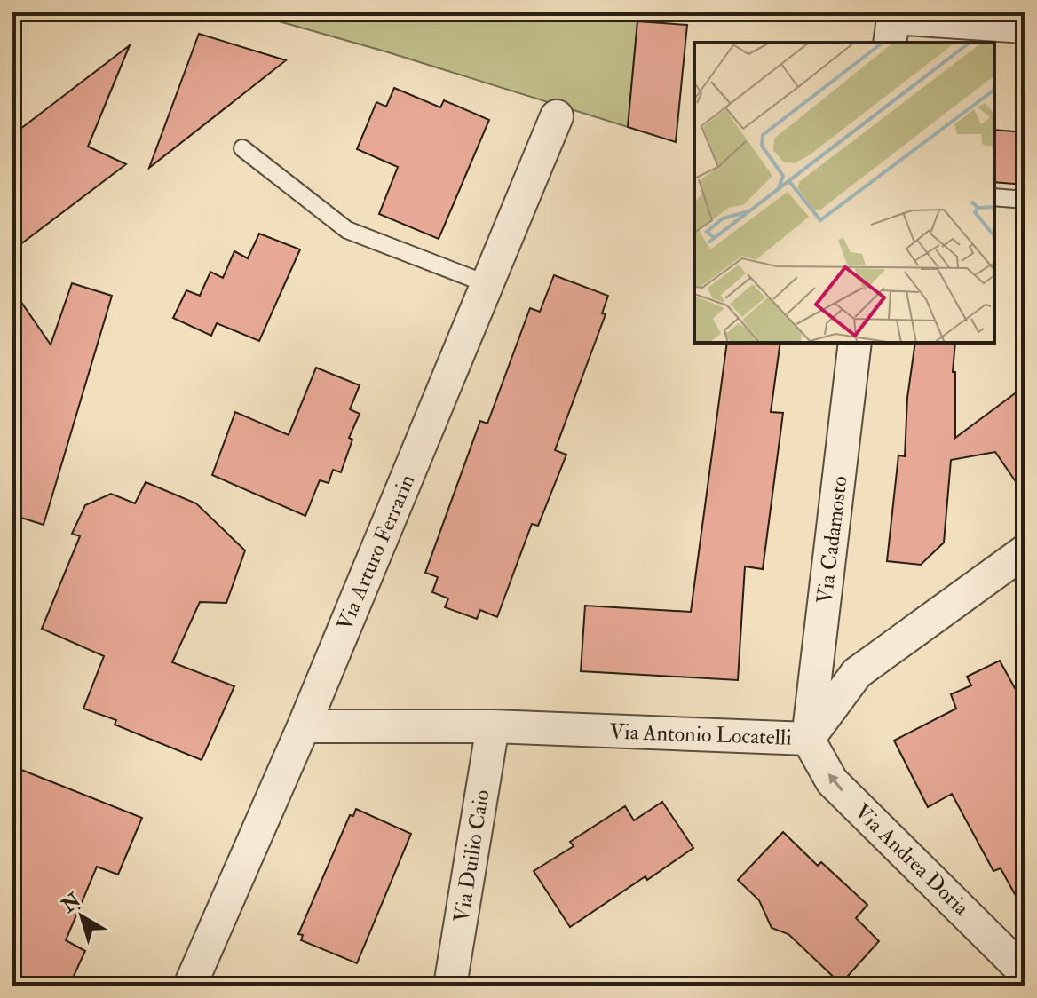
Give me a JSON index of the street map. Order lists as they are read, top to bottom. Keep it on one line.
{"streets":{"street":["Via Cadamosto","Via Arturo Ferrarin","Via Antonio Locatelli","Via Duilio Caio","Via Andrea Doria"]},"crossings":[["Via Cadamosto","Via Antonio Locatelli"],["Via Cadamosto","Via Andrea Doria"],["Via Arturo Ferrarin","Via Antonio Locatelli"],["Via Antonio Locatelli","Via Duilio Caio"],["Via Antonio Locatelli","Via Andrea Doria"]],"one_way":["Via Andrea Doria"],"north":"top left"}
